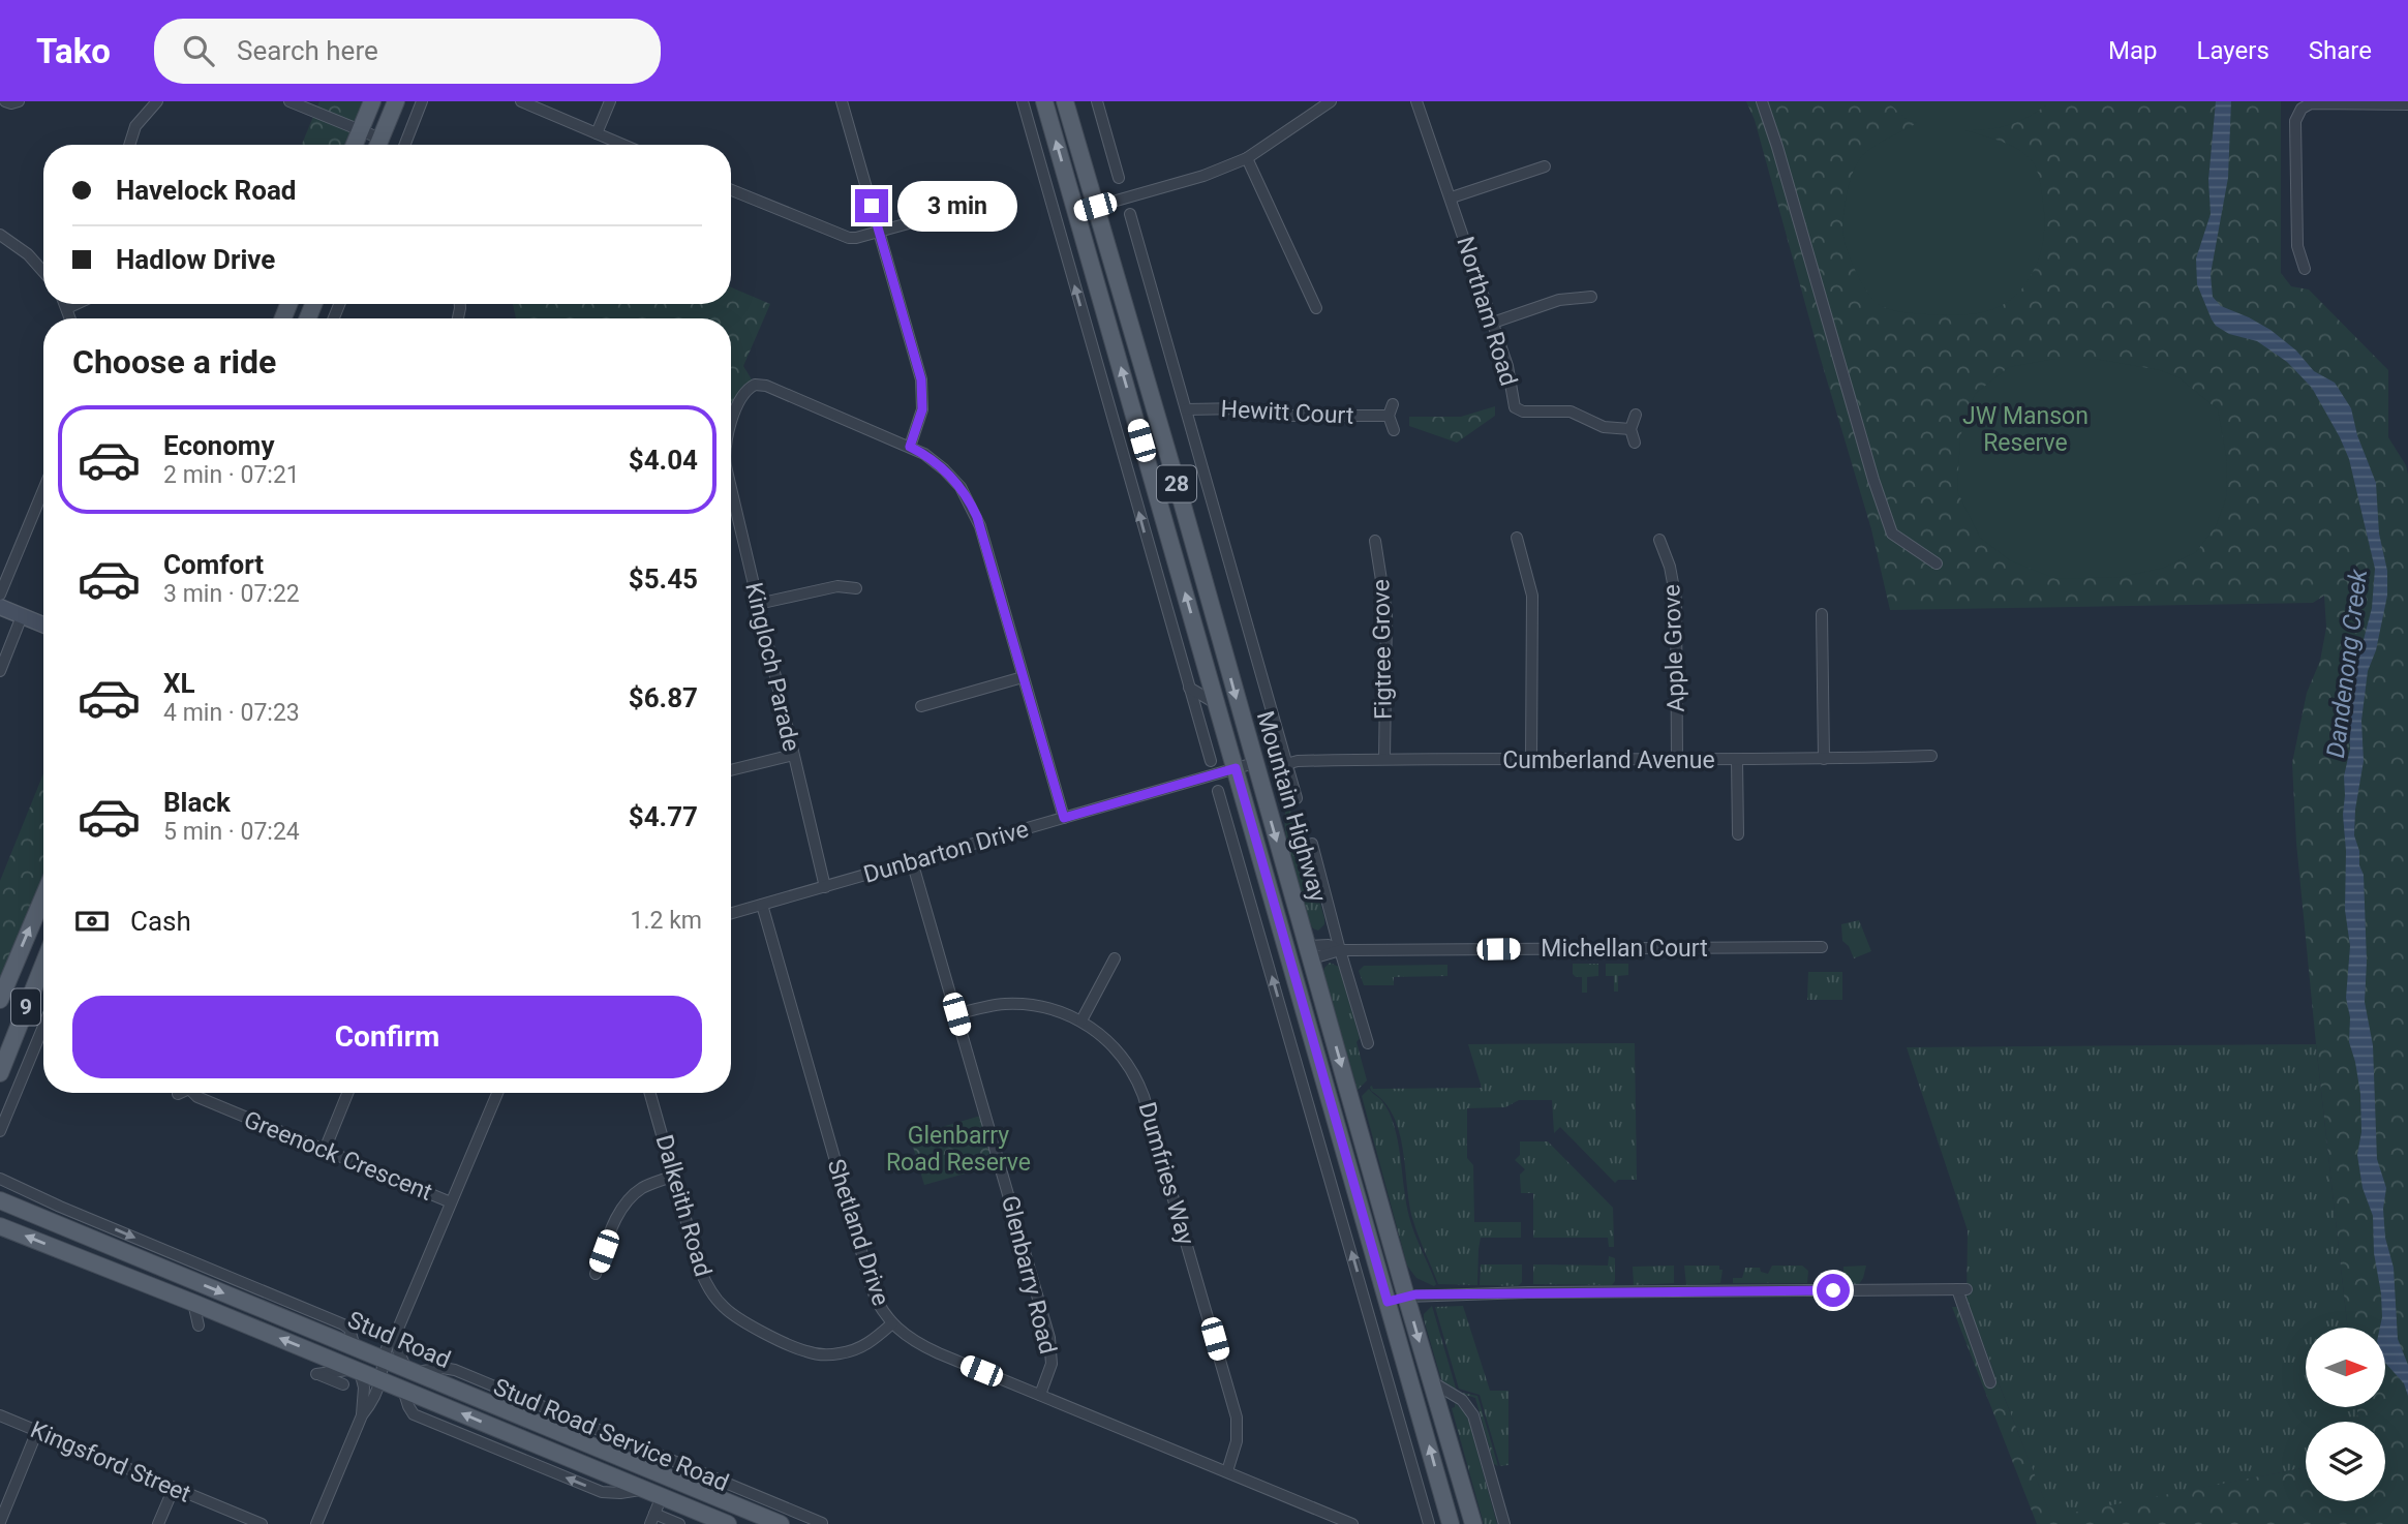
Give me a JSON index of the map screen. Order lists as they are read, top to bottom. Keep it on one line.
{"streets":{"main road":["28","Mountain Highway","9","Stud Road"],"street":["Northam Road","Hewitt Court","Apple Grove","Figtree Grove","Kingloch Parade","Cumberland Avenue","Dunbarton Drive","Michellan Court","Greenock Crescent","Dumfries Way","Dalkeith Road","Shetland Drive","Glenbarry Road","Stud Road Service Road","Kingsford Street"]},"crossings":[["Apple Grove","Cumberland Avenue"],["Figtree Grove","Cumberland Avenue"],["Kingloch Parade","Dunbarton Drive"],["Mountain Highway","Dunbarton Drive"],["Mountain Highway","Michellan Court"],["Dunbarton Drive","Shetland Drive"],["Dunbarton Drive","Glenbarry Road"],["Dumfries Way","Shetland Drive"],["Dumfries Way","Glenbarry Road"],["Dalkeith Road","Shetland Drive"],["Shetland Drive","Glenbarry Road"],["Stud Road","Stud Road Service Road"]],"water":["Dandenong Creek"],"parks":["JW Manson Reserve","Glenbarry Road Reserve"],"north":"right","page":{"header":"Tako","search":"Search here","nav":["Map","Layers","Share"],"banner":["Havelock Road","Hadlow Drive"],"bubble":"3 min","heading":"Choose a ride","list":[{"name":"Economy","note":"2 min · 07:21","value":"$4.04"},{"name":"Comfort","note":"3 min · 07:22","value":"$5.45"},{"name":"XL","note":"4 min · 07:23","value":"$6.87"},{"name":"Black","note":"5 min · 07:24","value":"$4.77"}],"pay":["Cash","1.2 km"],"buttons":"Confirm"}}
